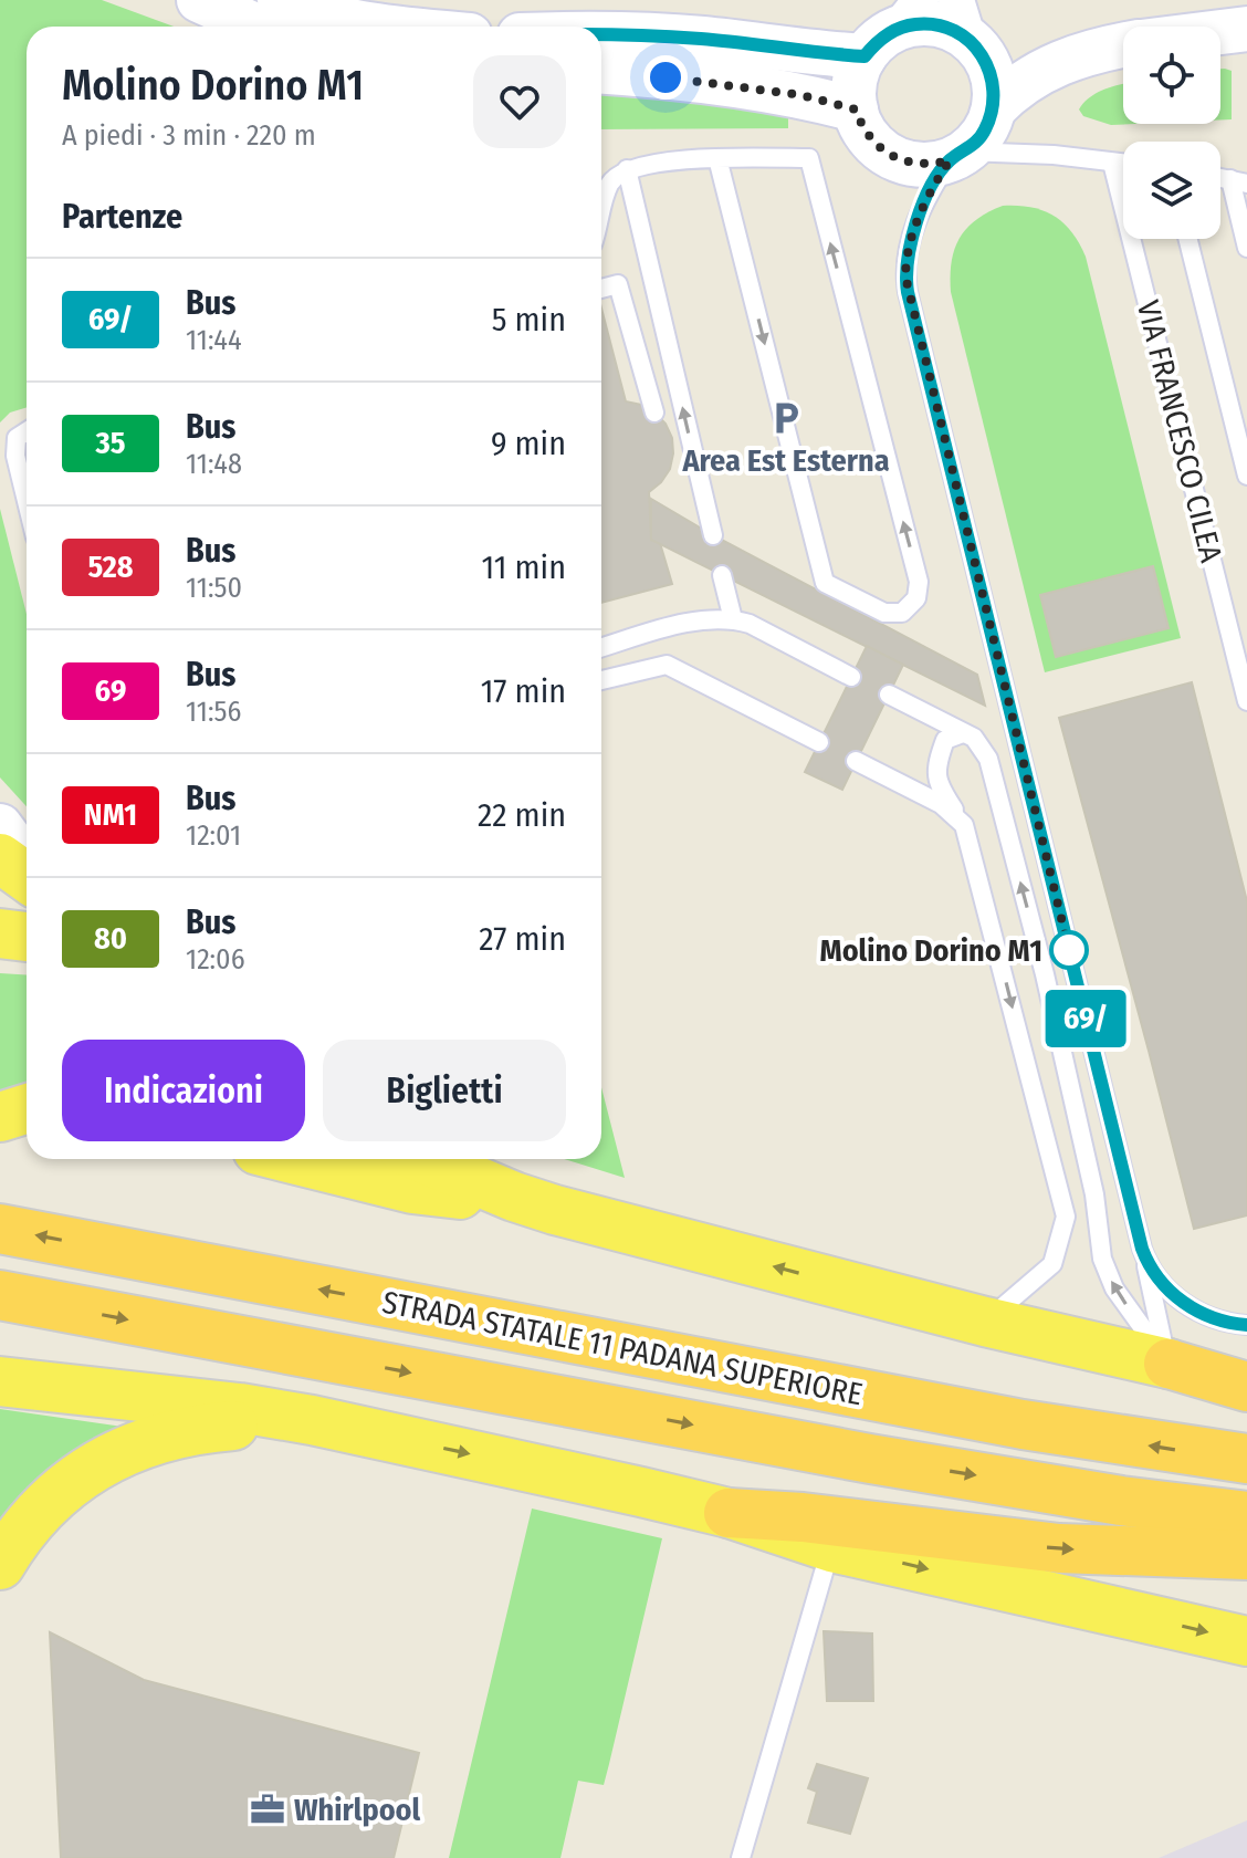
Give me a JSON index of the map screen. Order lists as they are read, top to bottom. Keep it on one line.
{"streets":{"highway":["STRADA STATALE 11 PADANA SUPERIORE"],"lane":["VIA FRANCESCO CILEA"]},"places":{"parking":["Area Est Esterna"],"other":["Molino Dorino M1"],"office":["Whirlpool"]},"lines":["bus line 69/"],"page":{"on_map":"69/","heading":[["Molino Dorino M1","A piedi · 3 min · 220 m"],"Partenze"],"list":[{"mark":"69/","name":"Bus","note":"11:44","value":"5 min"},{"mark":"35","name":"Bus","note":"11:48","value":"9 min"},{"mark":"528","name":"Bus","note":"11:50","value":"11 min"},{"mark":"69","name":"Bus","note":"11:56","value":"17 min"},{"mark":"NM1","name":"Bus","note":"12:01","value":"22 min"},{"mark":"80","name":"Bus","note":"12:06","value":"27 min"}],"buttons":["Indicazioni","Biglietti"]}}
